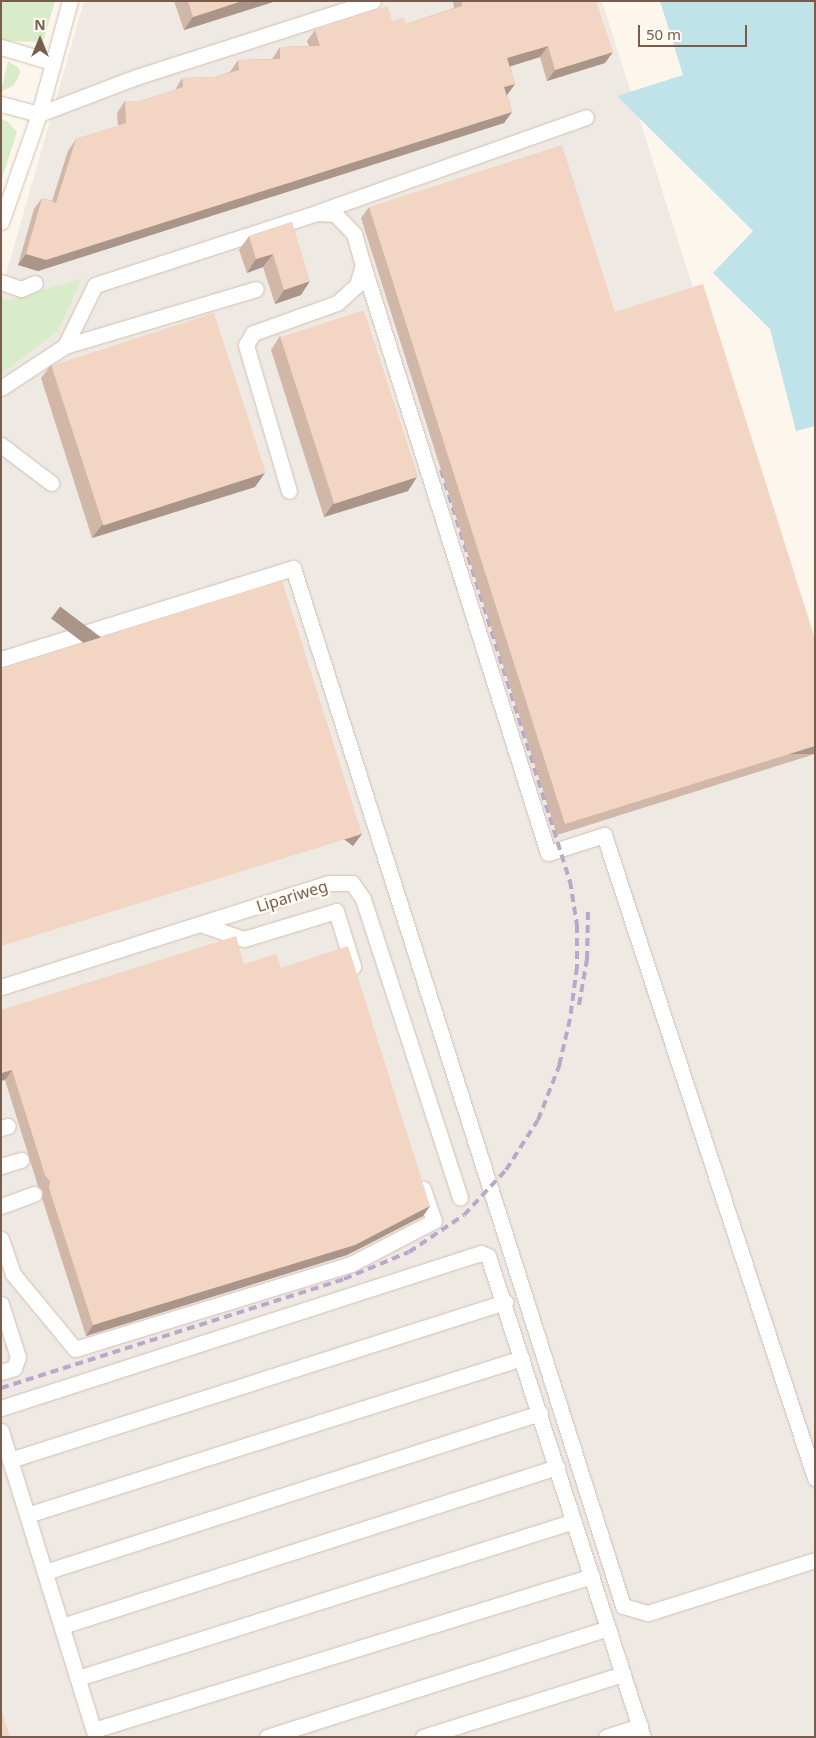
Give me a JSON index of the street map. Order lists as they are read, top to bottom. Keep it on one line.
{"streets":{"lane":["Lipariweg"]},"scale_bar":"50 m","north":"top"}
